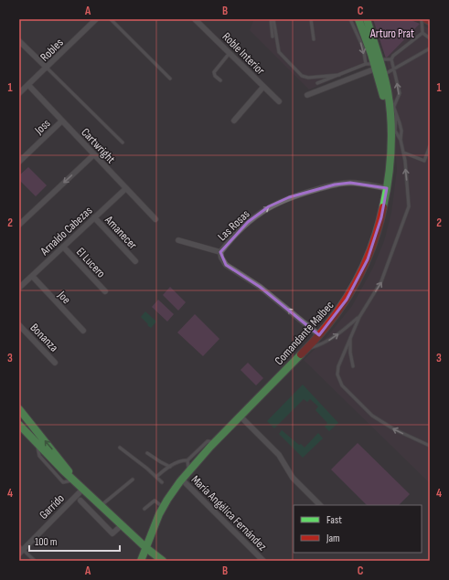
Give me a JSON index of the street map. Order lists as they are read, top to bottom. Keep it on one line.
{"streets":{"street":["Robles","Roble Interior","Joss","Cartwright","Las Rosas","Arnaldo Cabezas","Amanecer","El Lucero","Joe","Comandante Malbec","Bonanza","Garrido","María Angélica Fernández"]},"crossings":[["Robles","Cartwright"],["Joss","Cartwright"],["Cartwright","Arnaldo Cabezas"],["Las Rosas","Comandante Malbec"],["Arnaldo Cabezas","Amanecer"],["Arnaldo Cabezas","El Lucero"],["Arnaldo Cabezas","Joe"],["Comandante Malbec","María Angélica Fernández"]],"parks":["Arturo Prat"],"legend":["Fast","Jam"],"scale_bar":"100 m","grid":{"columns":["A","B","C"],"rows":["1","2","3","4"]}}
